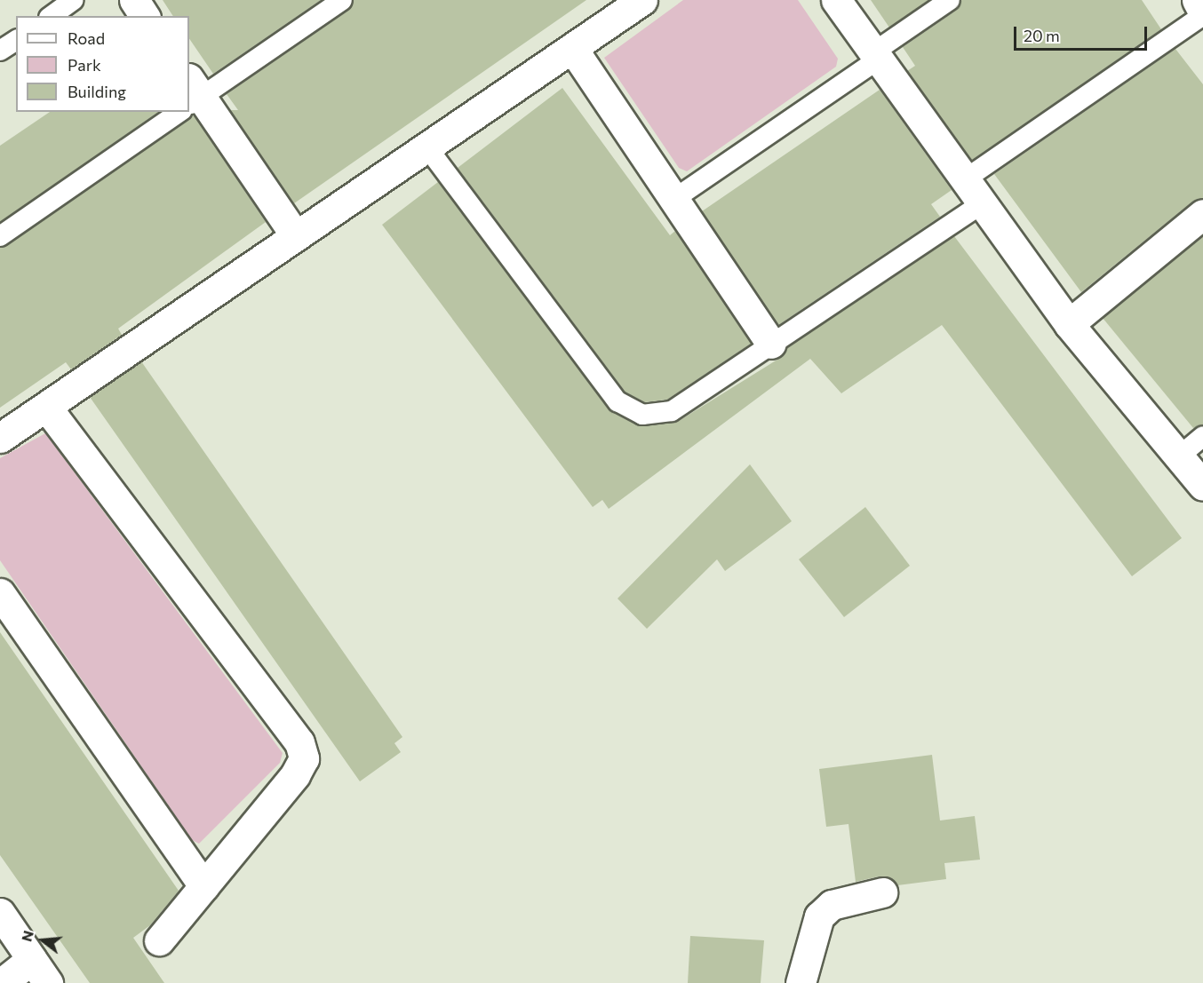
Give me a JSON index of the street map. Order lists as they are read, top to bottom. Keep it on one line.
{"legend":["Road","Park","Building"],"scale_bar":"20 m","north":"left"}
